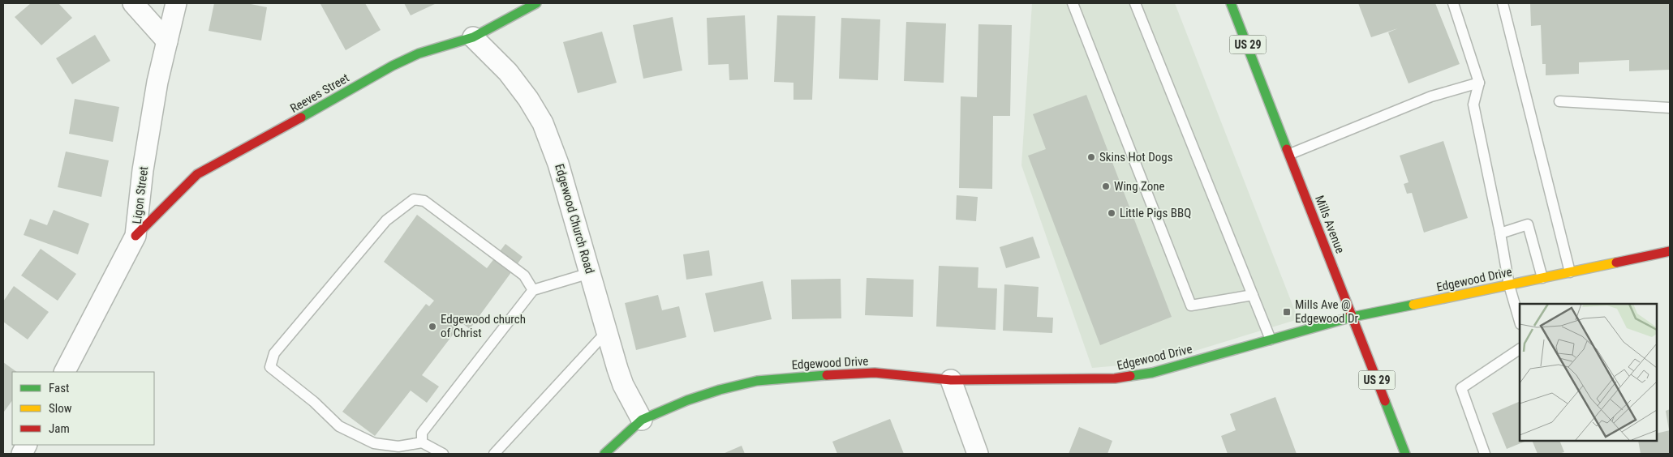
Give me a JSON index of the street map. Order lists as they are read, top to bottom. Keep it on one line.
{"streets":{"street":["US 29","Reeves Street","Ligon Street","Edgewood Church Road","Mills Avenue","Edgewood Drive"]},"crossings":[["Reeves Street","Ligon Street"],["Reeves Street","Edgewood Church Road"],["Edgewood Church Road","Edgewood Drive"],["Mills Avenue","Edgewood Drive"]],"places":{"other":["Skins Hot Dogs","Wing Zone","Little Pigs BBQ","Edgewood church of Christ"],"transit":["Mills Ave @ Edgewood Dr"]},"legend":["Fast","Slow","Jam"]}
